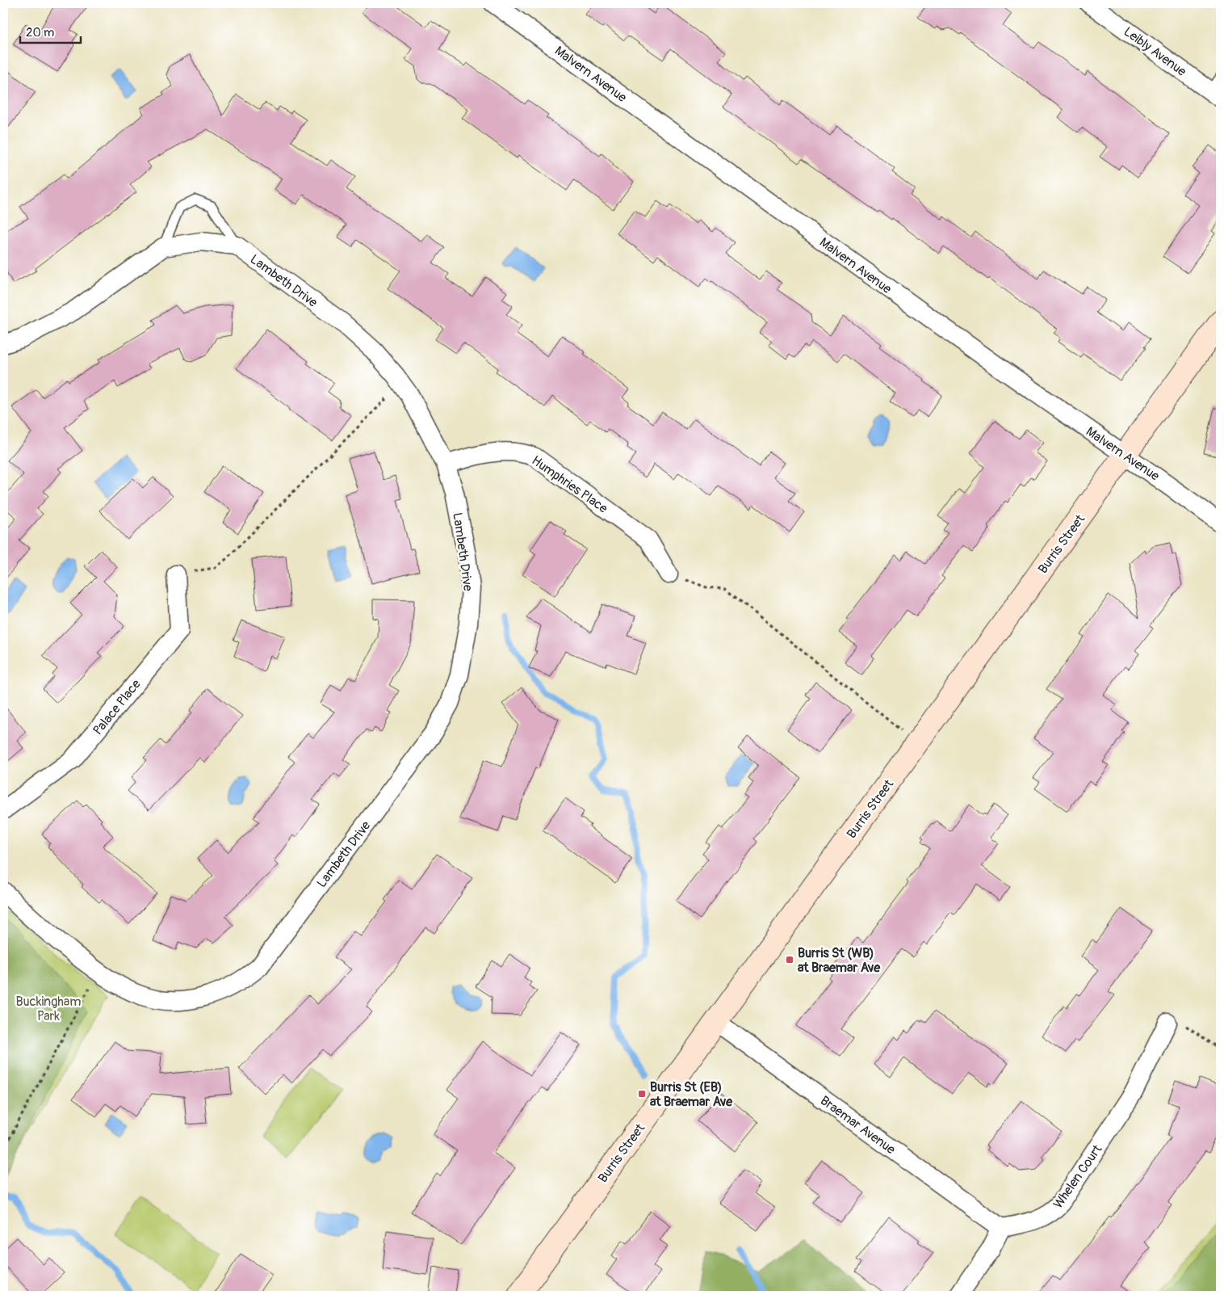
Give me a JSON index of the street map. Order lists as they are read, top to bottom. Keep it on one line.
{"streets":{"street":["Leibly Avenue","Malvern Avenue","Lambeth Drive","Humphries Place","Burris Street","Palace Place","Braemar Avenue","Whelen Court"]},"crossings":[["Malvern Avenue","Burris Street"],["Lambeth Drive","Humphries Place"],["Burris Street","Braemar Avenue"],["Braemar Avenue","Whelen Court"]],"parks":["Buckingham Park"],"places":{"transit":["Burris St (WB) at Braemar Ave","Burris St (EB) at Braemar Ave"]},"scale_bar":"20 m"}
